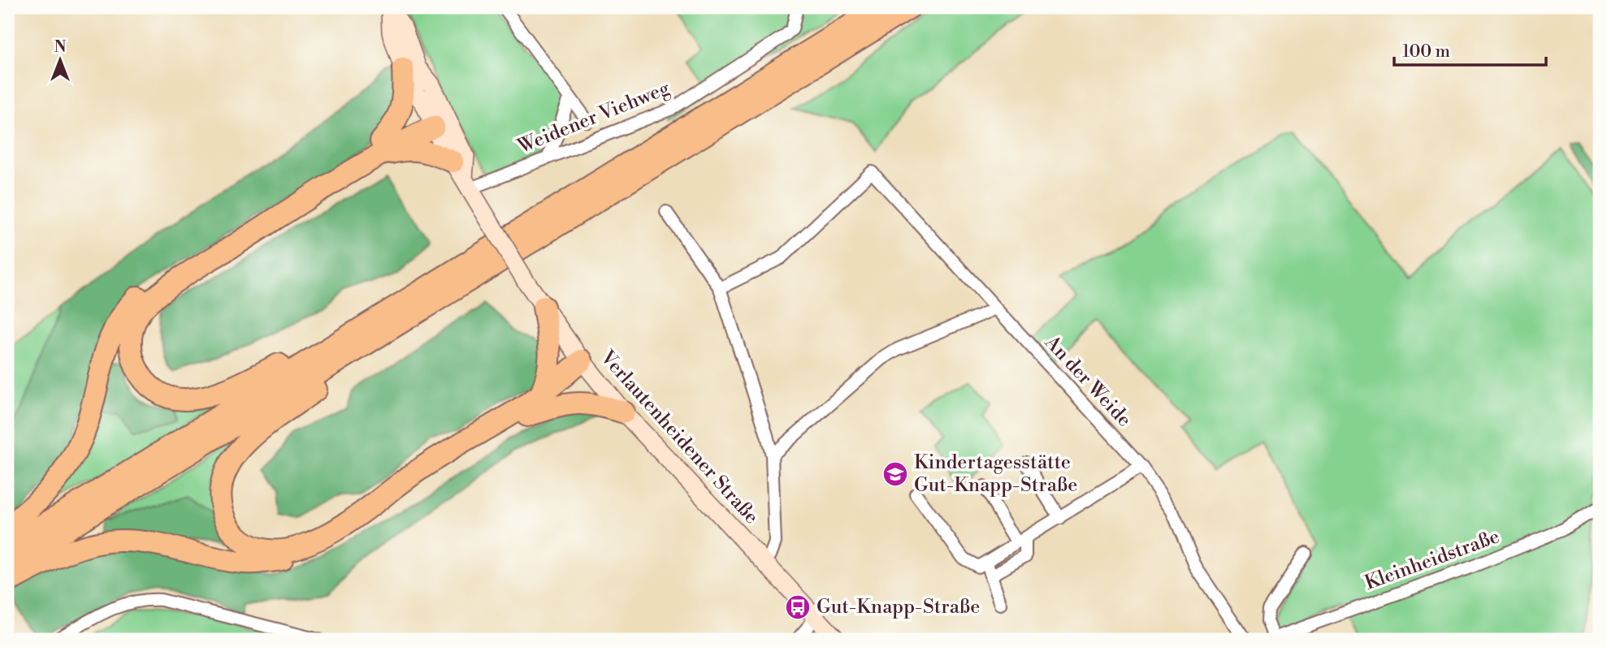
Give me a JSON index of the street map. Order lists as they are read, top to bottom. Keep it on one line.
{"streets":{"main road":["Verlautenheidener Straße"],"street":["Weidener Viehweg","An der Weide","Kleinheidstraße"]},"crossings":[["Weidener Viehweg","Verlautenheidener Straße"]],"places":{"school or university":["Kindertagesstätte Gut-Knapp-Straße"],"bus stop":["Gut-Knapp-Straße"]},"scale_bar":"100 m","north":"top"}
